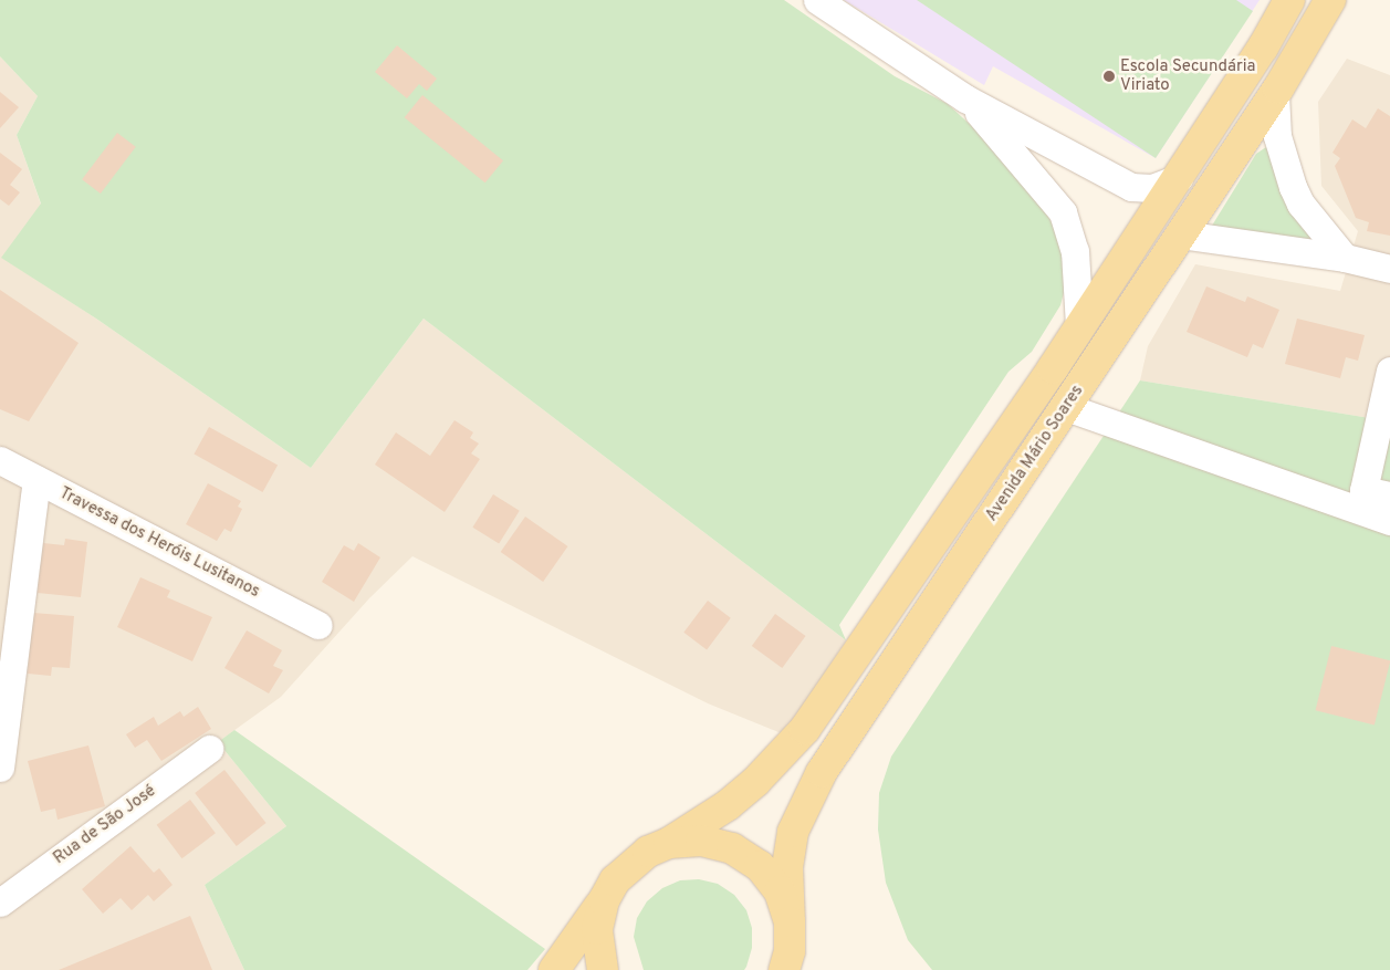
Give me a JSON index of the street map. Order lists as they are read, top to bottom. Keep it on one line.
{"streets":{"main road":["Avenida Mário Soares"],"street":["Travessa dos Heróis Lusitanos","Rua de São José"]},"places":["Escola Secundária Viriato"]}
